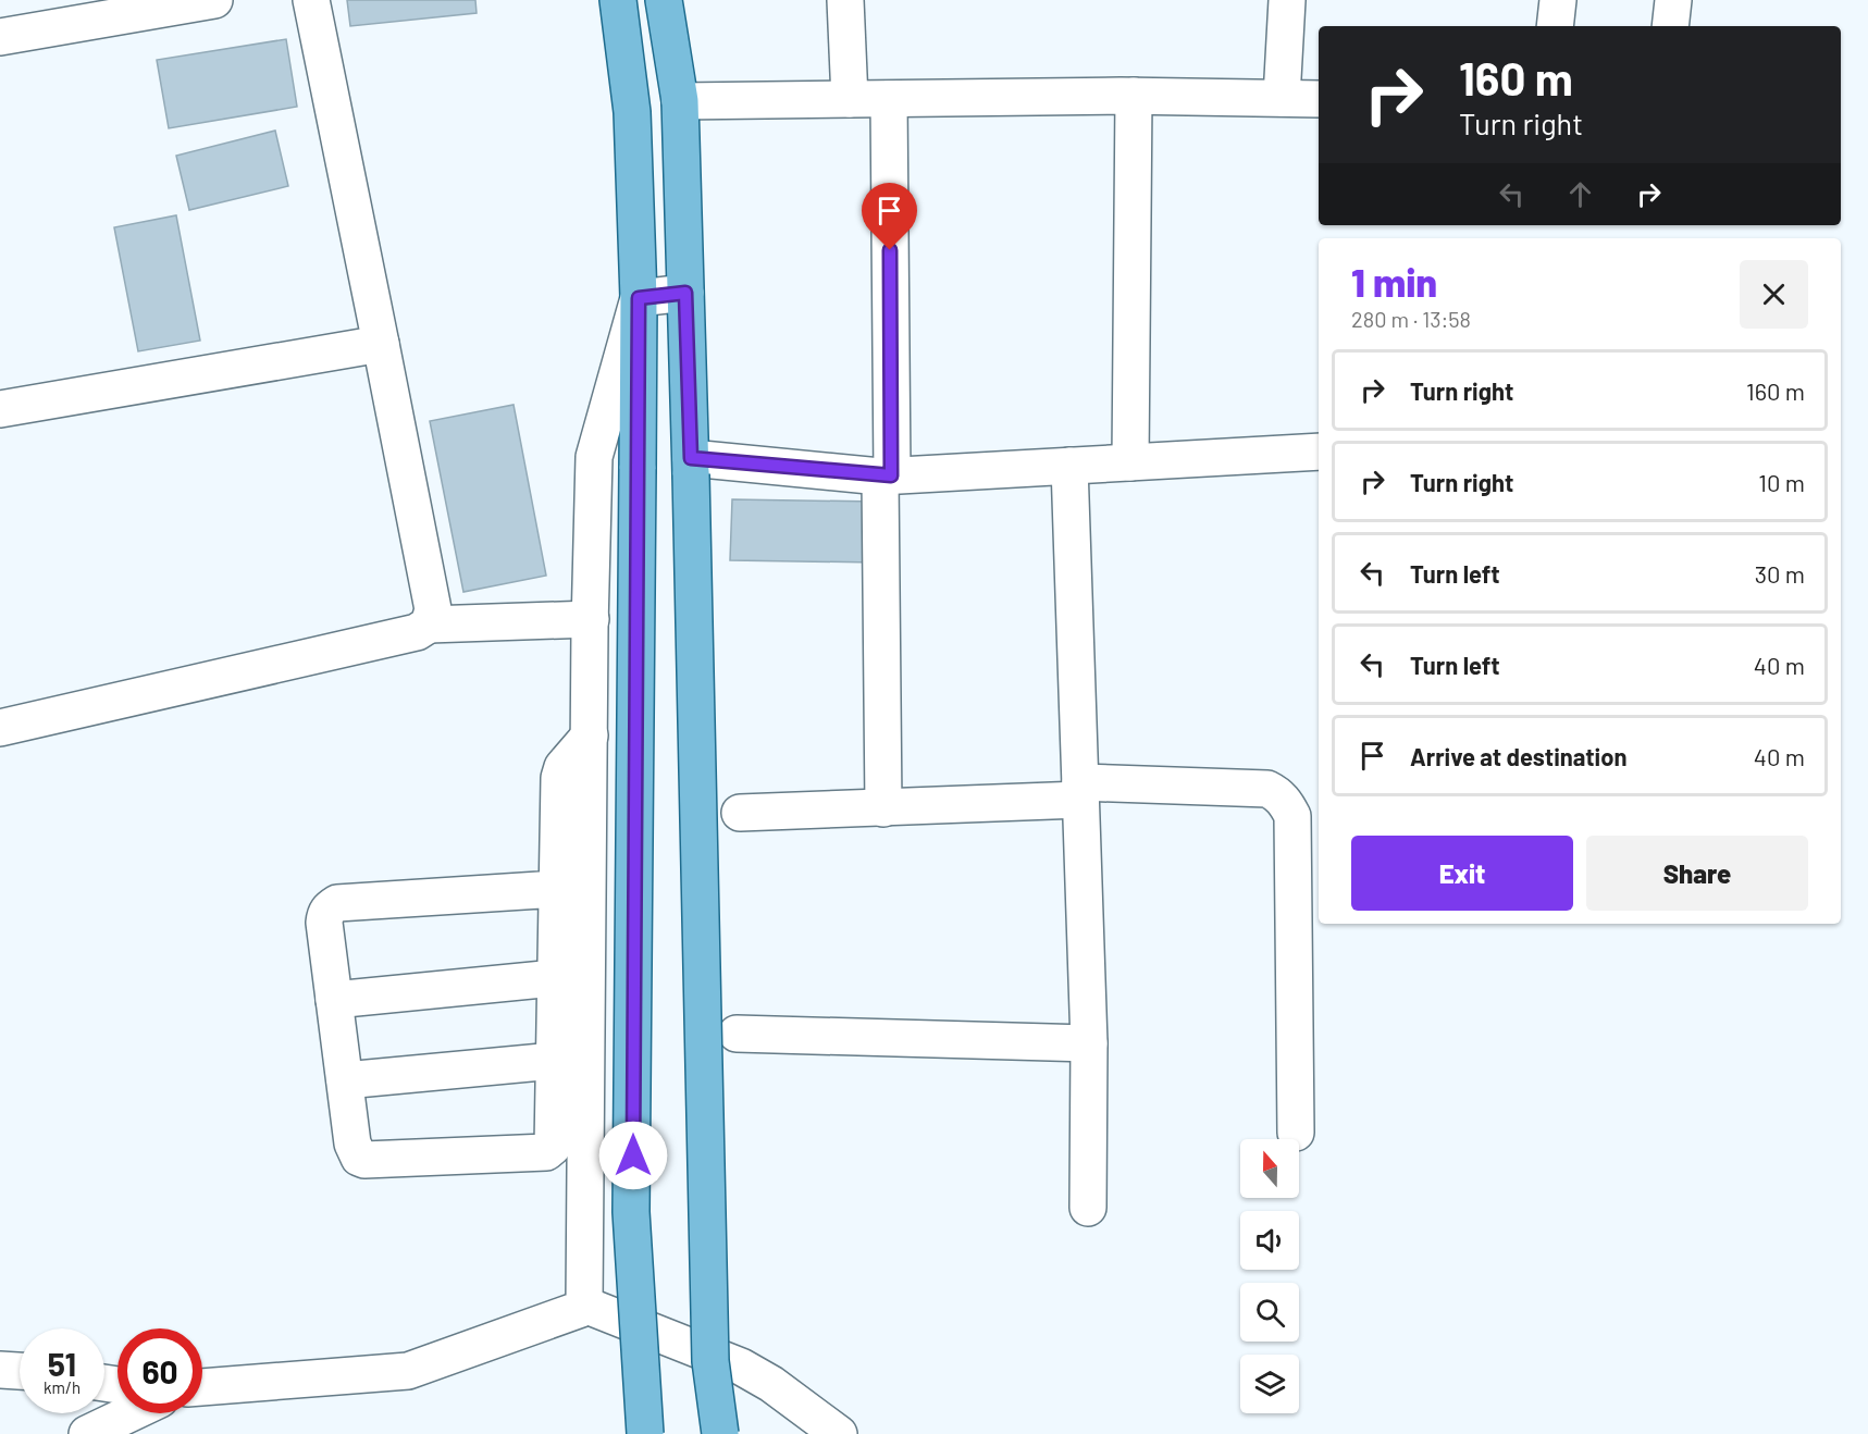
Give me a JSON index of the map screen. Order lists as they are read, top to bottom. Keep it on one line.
{"north":"top","page":{"turn":["160 m","Turn right"],"heading":["1 min","280 m · 13:58"],"list":[{"name":"Turn right","value":"160 m"},{"name":"Turn right","value":"10 m"},{"name":"Turn left","value":"30 m"},{"name":"Turn left","value":"40 m"},{"name":"Arrive at destination","value":"40 m"}],"buttons":["Exit","Share"],"speed":"51 km/h","limit":"60"}}
